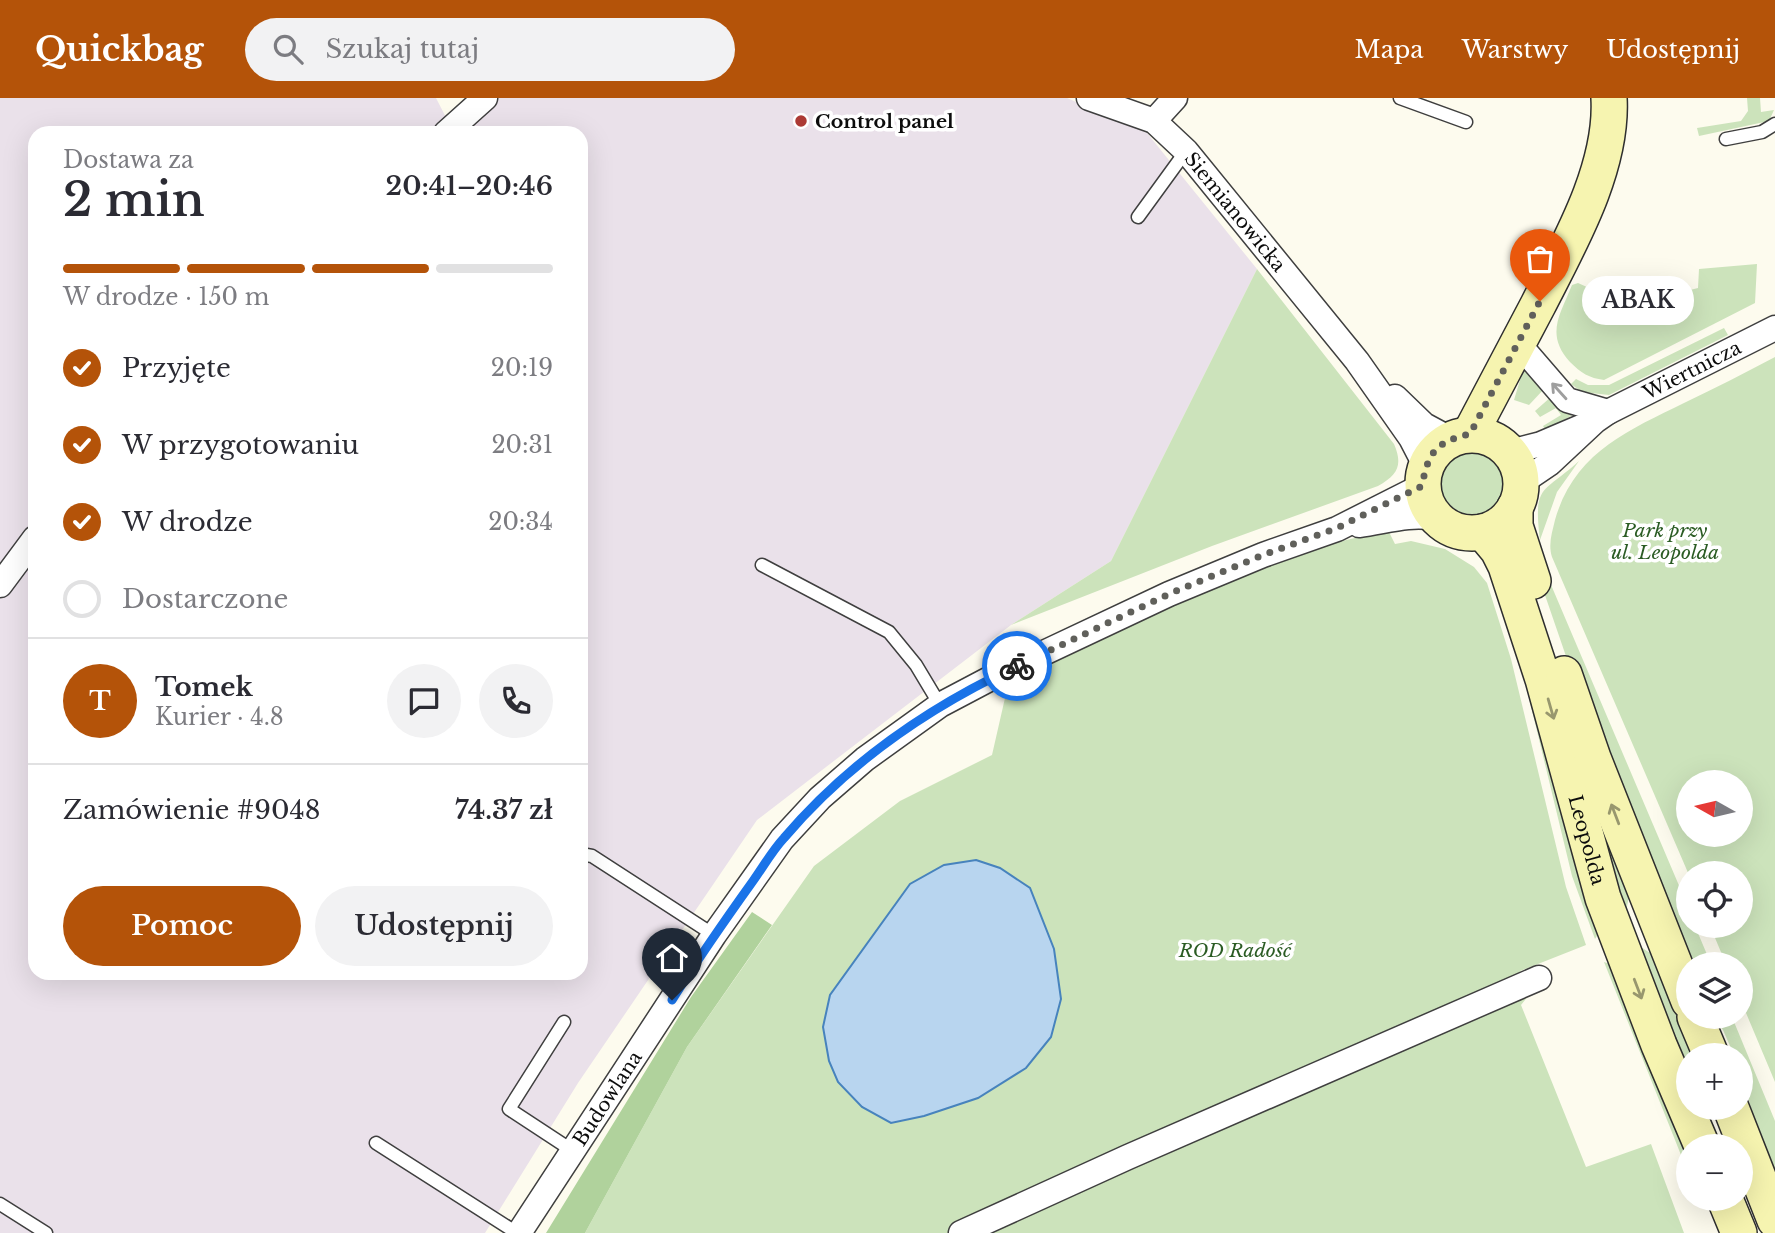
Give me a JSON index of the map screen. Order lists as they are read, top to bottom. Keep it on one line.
{"streets":{"street":["Siemianowicka","Wiertnicza","Leopolda","Budowlana"]},"crossings":[["Siemianowicka","Wiertnicza"],["Siemianowicka","Leopolda"],["Wiertnicza","Leopolda"]],"parks":["Park przy ul. Leopolda","ROD Radość"],"places":["Control panel","ABAK"],"north":"left","page":{"header":"Quickbag","search":"Szukaj tutaj","nav":["Mapa","Warstwy","Udostępnij"],"heading":["2 min","Dostawa za","20:41–20:46"],"panel":["Tomek","Kurier · 4.8","Zamówienie #9048","74.37 zł"],"bar":"W drodze · 150 m","bubble":"ABAK","list":[["Przyjęte","20:19"],["W przygotowaniu","20:31"],["W drodze","20:34"],"Dostarczone"],"round":"T","map_buttons":["+","−"],"buttons":["Pomoc","Udostępnij"]}}
